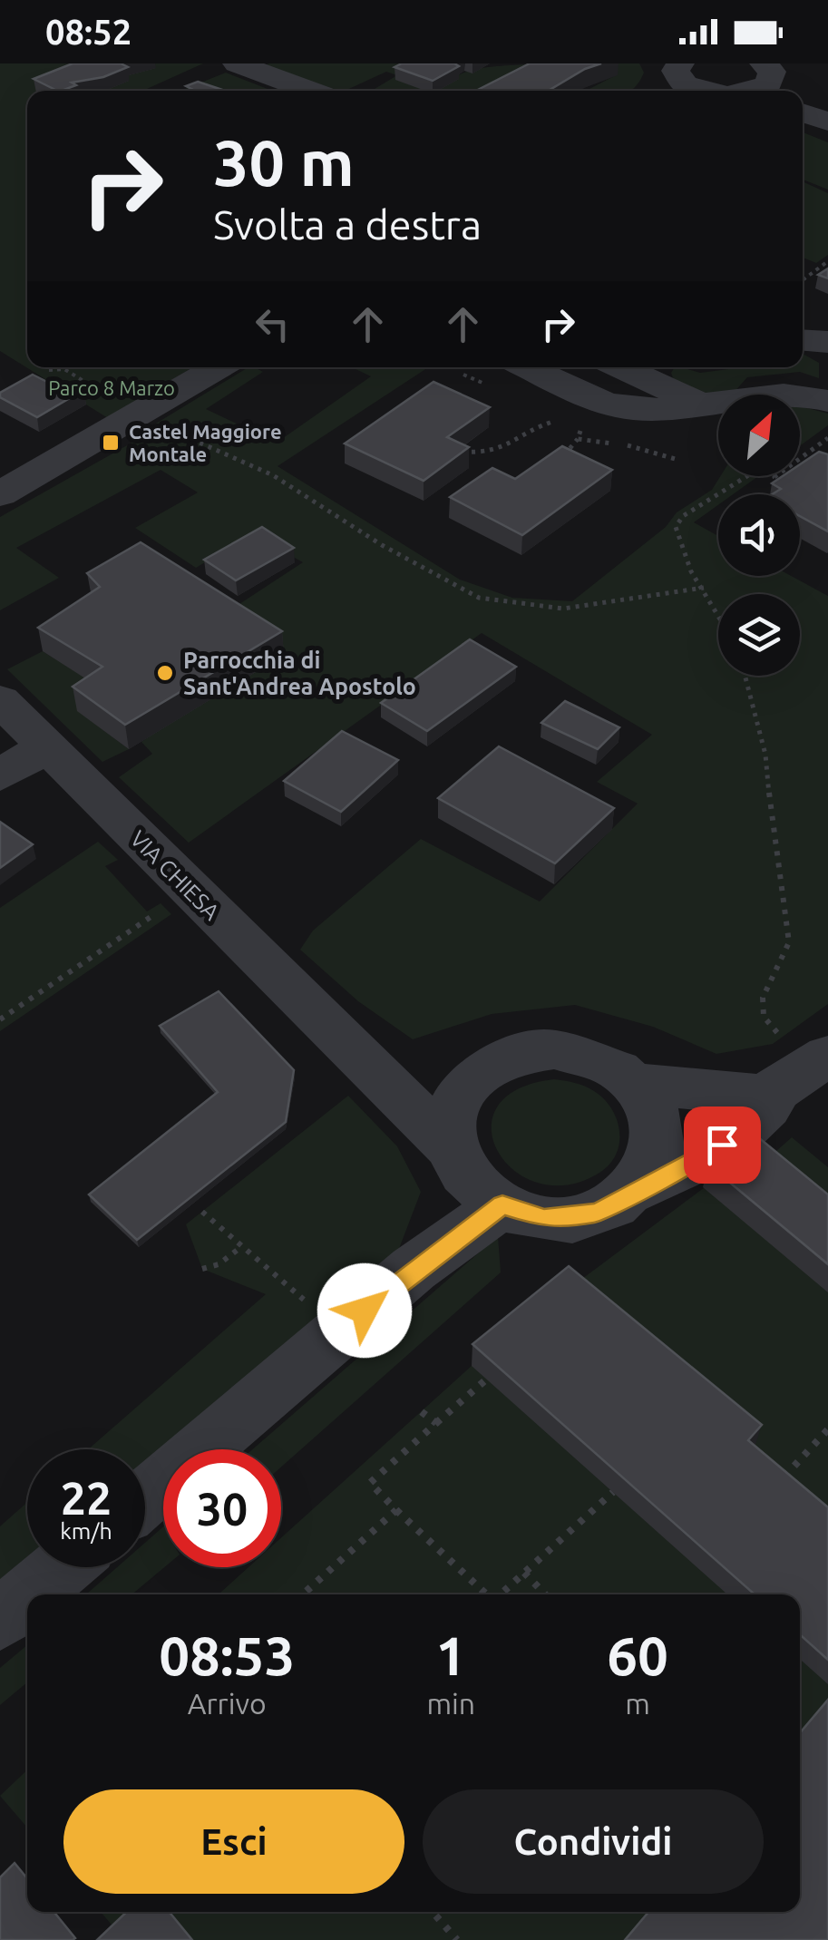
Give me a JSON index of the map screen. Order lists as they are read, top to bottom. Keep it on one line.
{"streets":{"street":["VIA CHIESA"]},"parks":["Parco 8 Marzo"],"places":{"transit":["Castel Maggiore Montale"],"other":["Parrocchia di Sant'Andrea Apostolo"]},"north":"top right","page":{"status":"08:52","turn":["30 m","Svolta a destra"],"speed":"22 km/h","limit":"30","eta":["08:53","Arrivo","1","min","60","m"],"buttons":["Esci","Condividi"]}}
